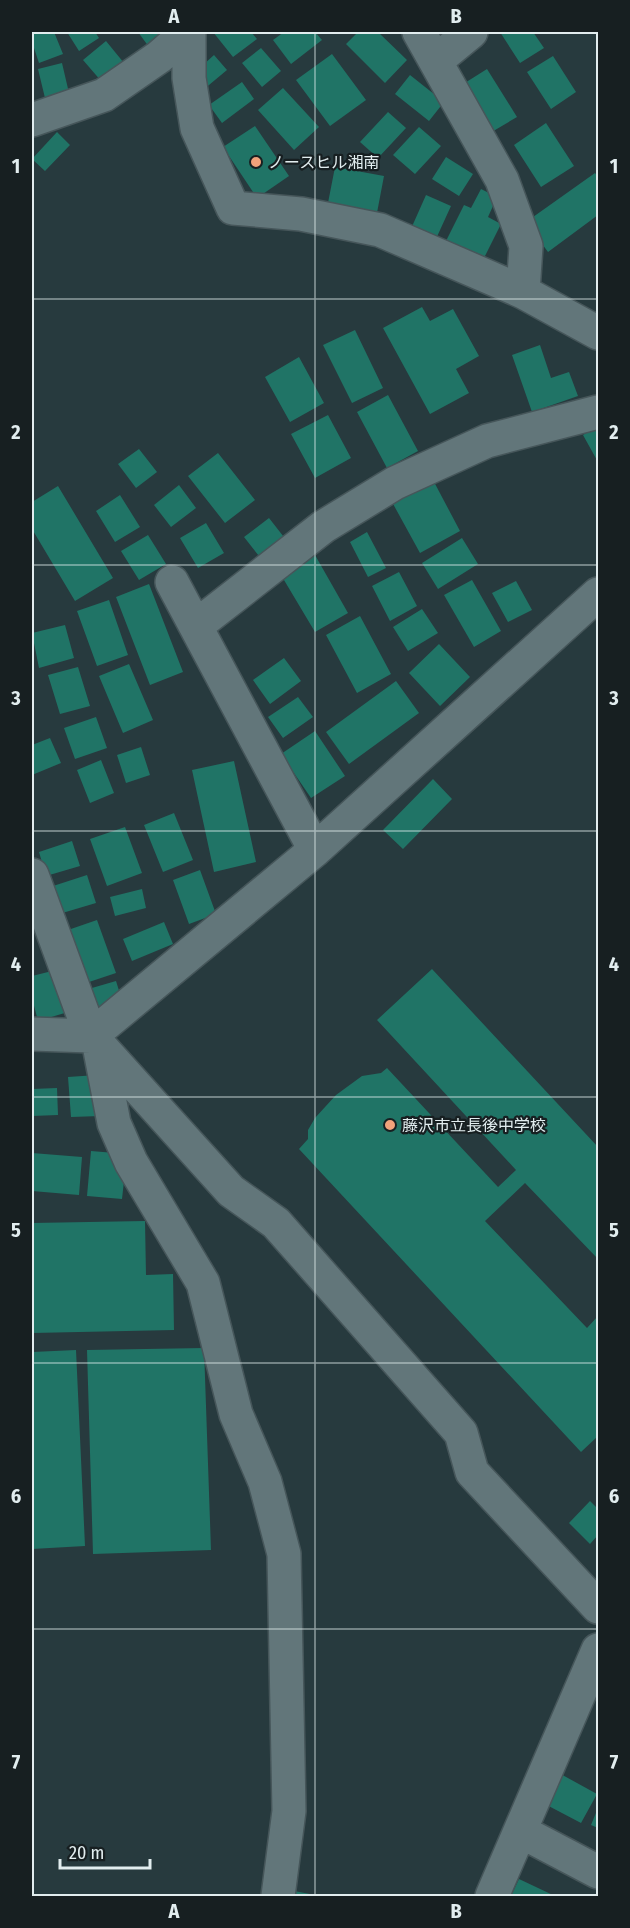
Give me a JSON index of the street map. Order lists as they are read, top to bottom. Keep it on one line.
{"places":["ノースヒル湘南","藤沢市立長後中学校"],"scale_bar":"20 m","grid":{"columns":["A","B"],"rows":["1","2","3","4","5","6","7"]}}
